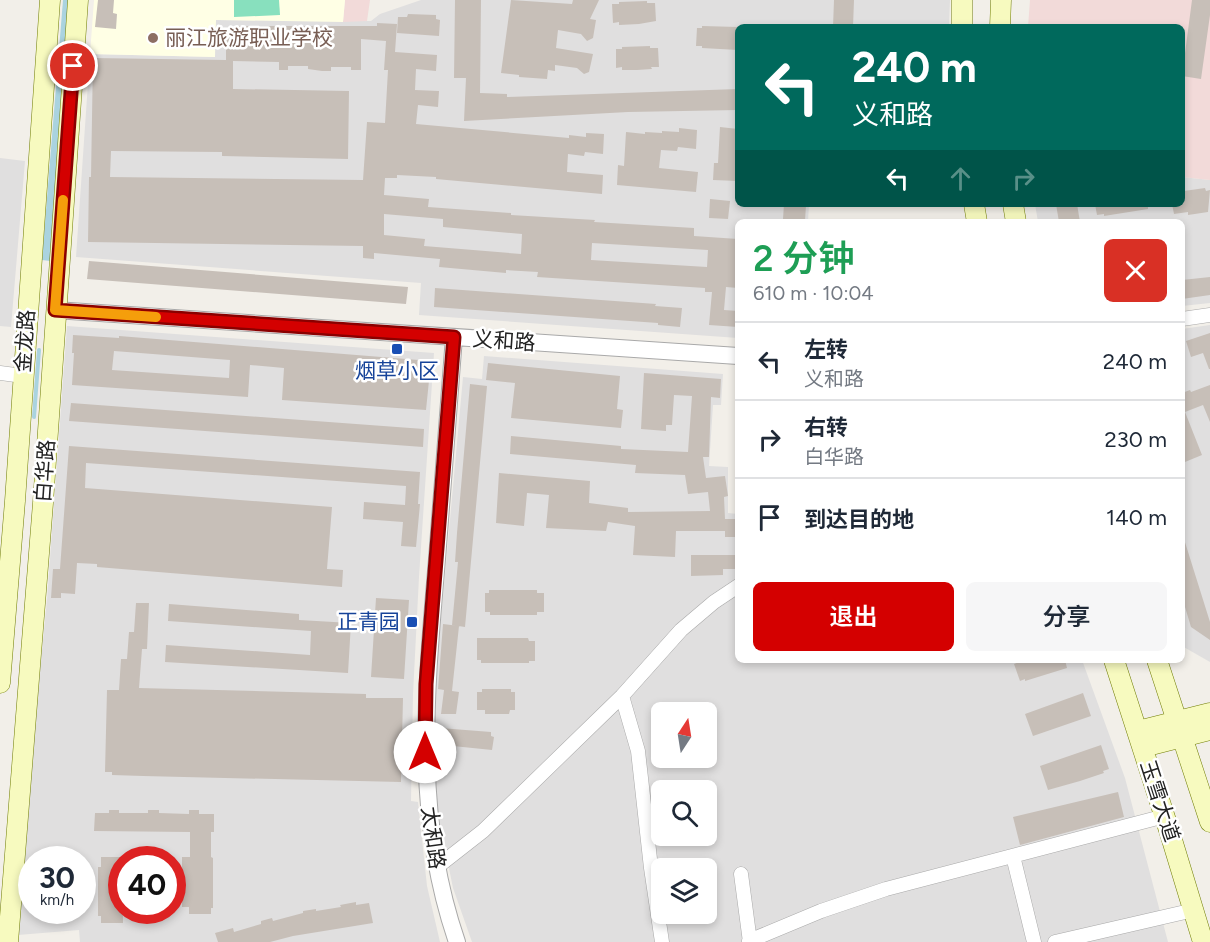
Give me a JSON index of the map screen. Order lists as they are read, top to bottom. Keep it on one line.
{"streets":{"main road":["金龙路","白华路","玉雪大道"],"street":["义和路","太和路"]},"crossings":[["义和路","白华路"],["义和路","太和路"]],"places":{"other":["丽江旅游职业学校"],"transit":["烟草小区","正青园"]},"north":"top","page":{"turn":["240 m","义和路"],"heading":["2 分钟","610 m · 10:04"],"list":[{"name":"左转","note":"义和路","value":"240 m"},{"name":"右转","note":"白华路","value":"230 m"},{"name":"到达目的地","value":"140 m"}],"buttons":["退出","分享"],"speed":"30 km/h","limit":"40"}}
